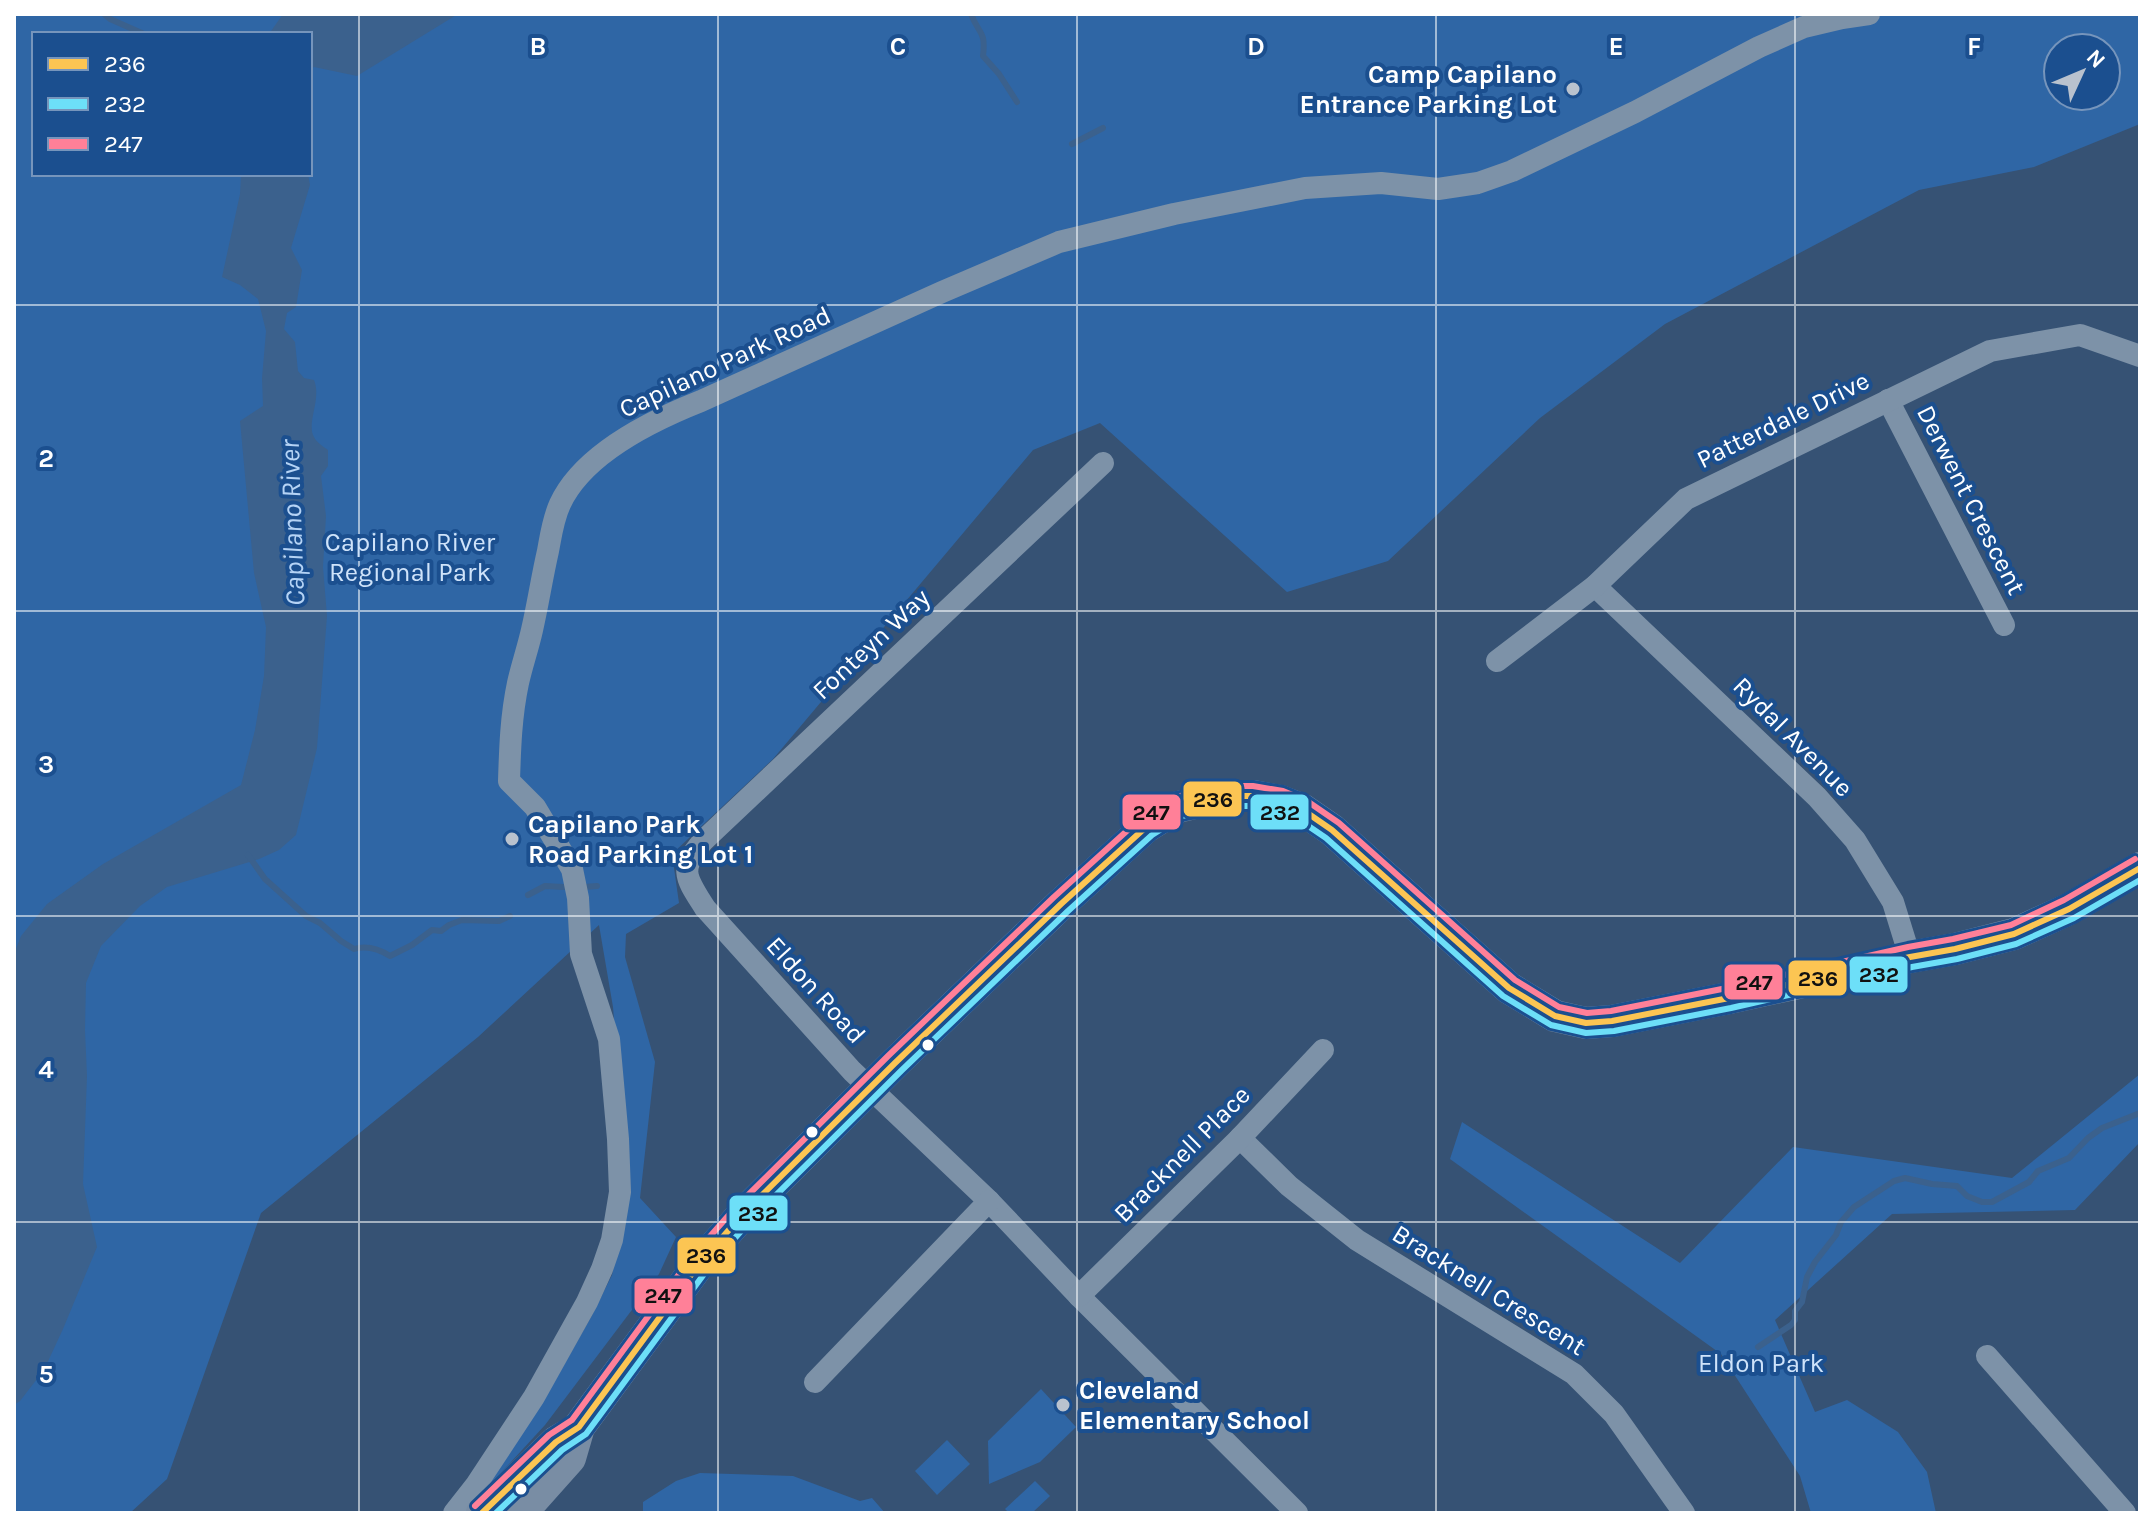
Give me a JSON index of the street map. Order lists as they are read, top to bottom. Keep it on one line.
{"streets":{"street":["Capilano Park Road","Patterdale Drive","Derwent Crescent","Fonteyn Way","Rydal Avenue","Eldon Road","Bracknell Place","Bracknell Crescent"]},"crossings":[["Patterdale Drive","Derwent Crescent"],["Patterdale Drive","Rydal Avenue"],["Fonteyn Way","Eldon Road"],["Eldon Road","Bracknell Place"],["Bracknell Place","Bracknell Crescent"]],"water":["Capilano River"],"parks":["Capilano River Regional Park","Eldon Park"],"places":["Camp Capilano Entrance Parking Lot","Capilano Park Road Parking Lot 1","Cleveland Elementary School"],"lines":["transit line 247","transit line 236","transit line 232"],"legend":["236","232","247"],"north":"top right","grid":{"columns":["B","C","D","E","F"],"rows":["2","3","4","5"]}}
